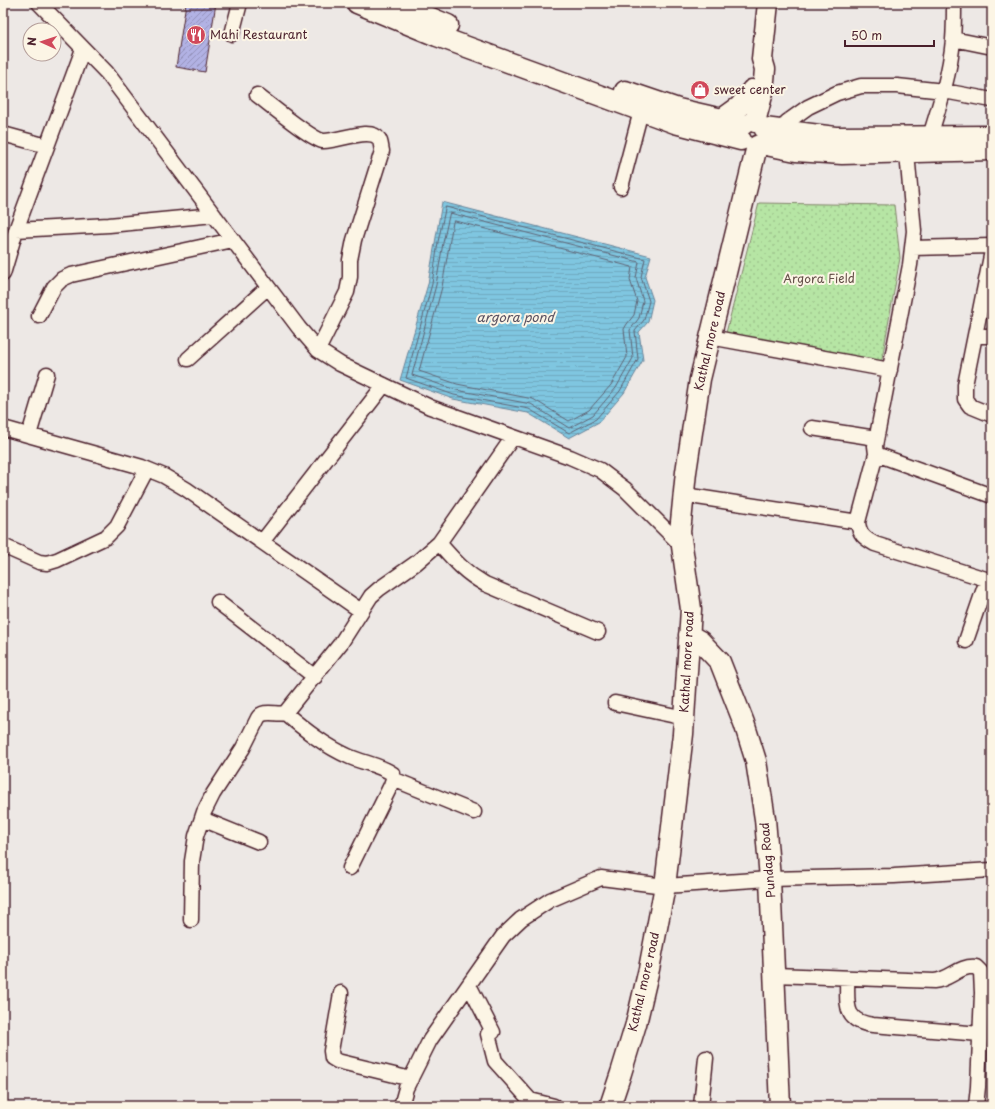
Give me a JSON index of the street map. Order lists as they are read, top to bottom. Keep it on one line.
{"streets":{"main road":["Kathal more road","Pundag Road"]},"crossings":[["Kathal more road","Pundag Road"]],"water":["argora pond"],"parks":["Argora Field"],"places":{"restaurant":["Mahi Restaurant"],"shop":["sweet center"]},"scale_bar":"50 m","north":"left"}
